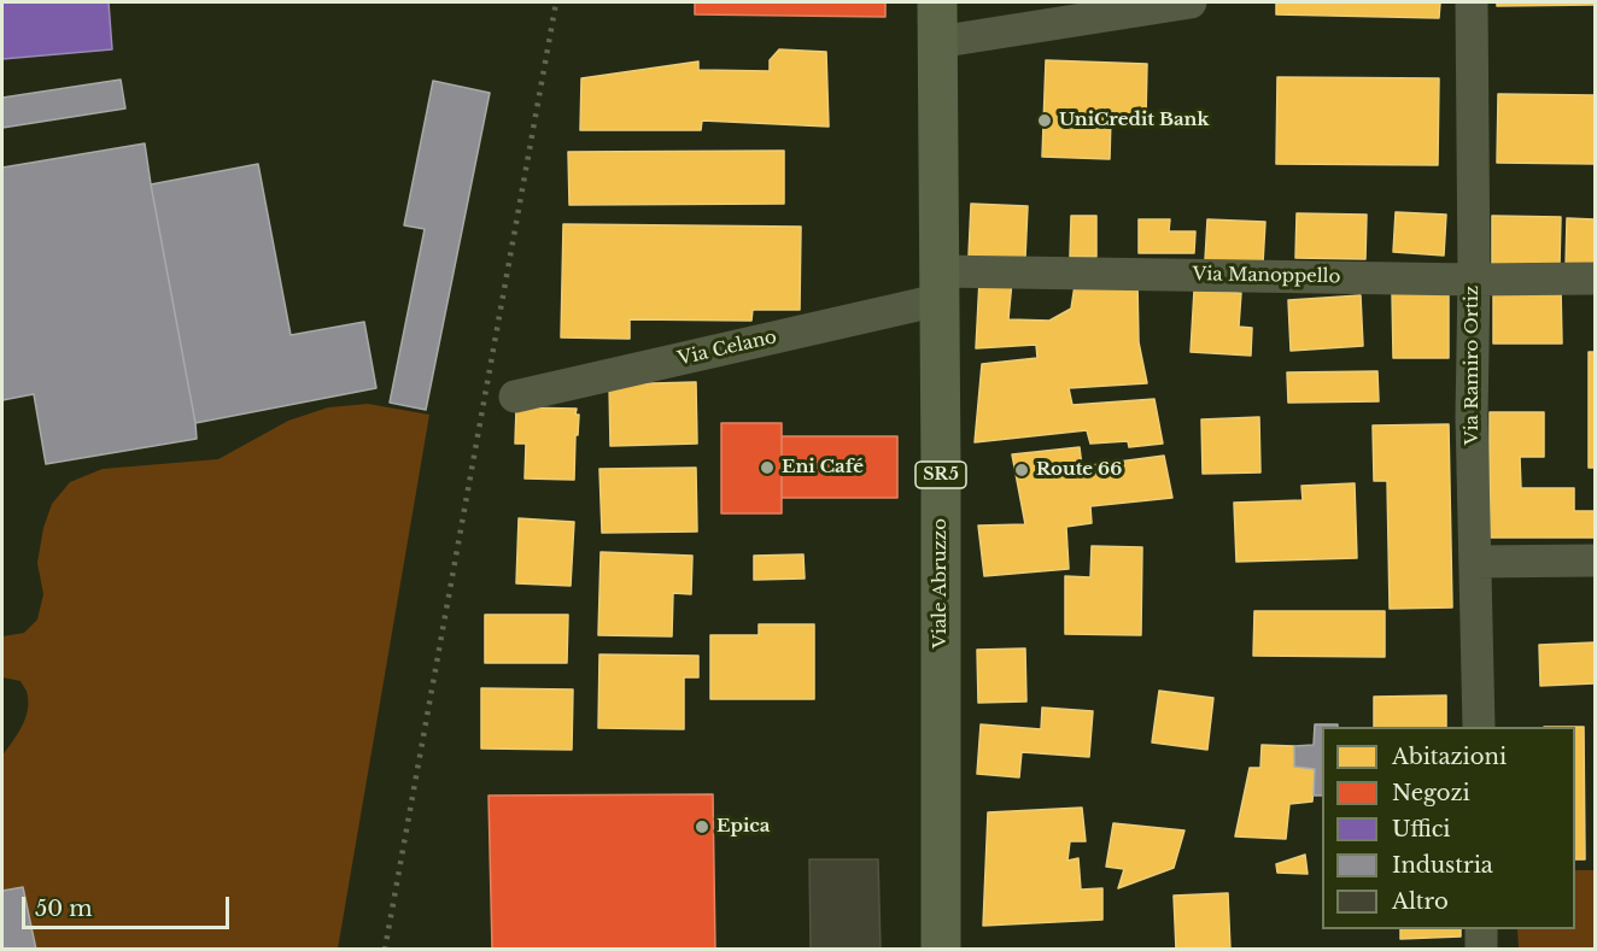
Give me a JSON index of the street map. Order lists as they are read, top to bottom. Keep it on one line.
{"streets":{"main road":["SR5","Viale Abruzzo"],"street":["Via Manoppello","Via Celano","Via Ramiro Ortiz"]},"crossings":[["Via Manoppello","Via Celano"],["Via Manoppello","Via Ramiro Ortiz"],["Via Manoppello","Viale Abruzzo"],["Via Celano","Viale Abruzzo"]],"places":["UniCredit Bank","Eni Café","Route 66","Epica"],"legend":["Abitazioni","Negozi","Uffici","Industria","Altro"],"scale_bar":"50 m"}
